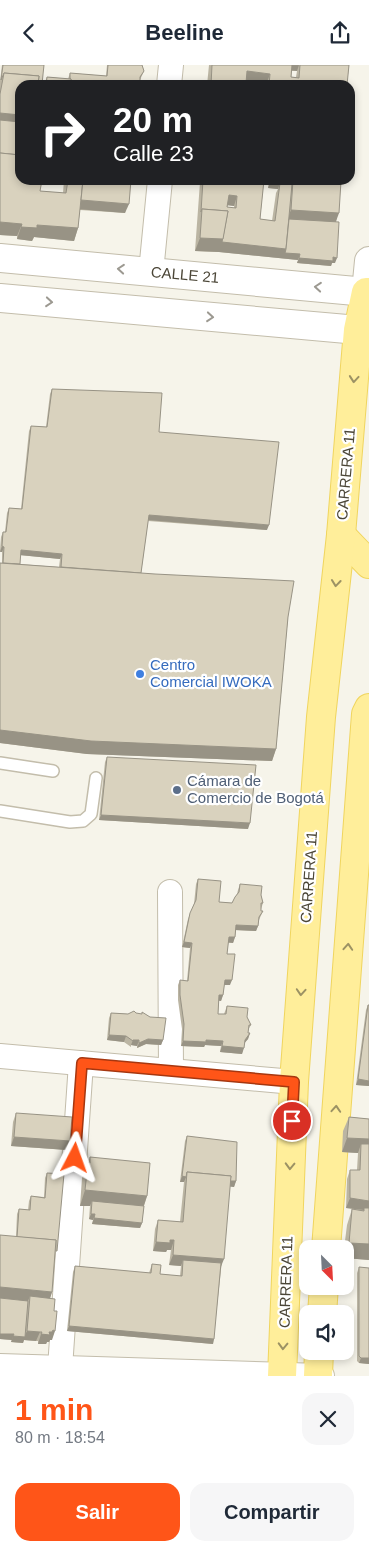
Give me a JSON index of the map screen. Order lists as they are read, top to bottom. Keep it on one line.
{"streets":{"main road":["CARRERA 11"],"street":["CALLE 21"]},"crossings":[["CALLE 21","CARRERA 11"]],"places":["Centro Comercial IWOKA","Cámara de Comercio de Bogotá"],"north":"bottom right","page":{"header":"Beeline","turn":["20 m","Calle 23"],"heading":["1 min","80 m · 18:54"],"buttons":["Salir","Compartir"]}}
